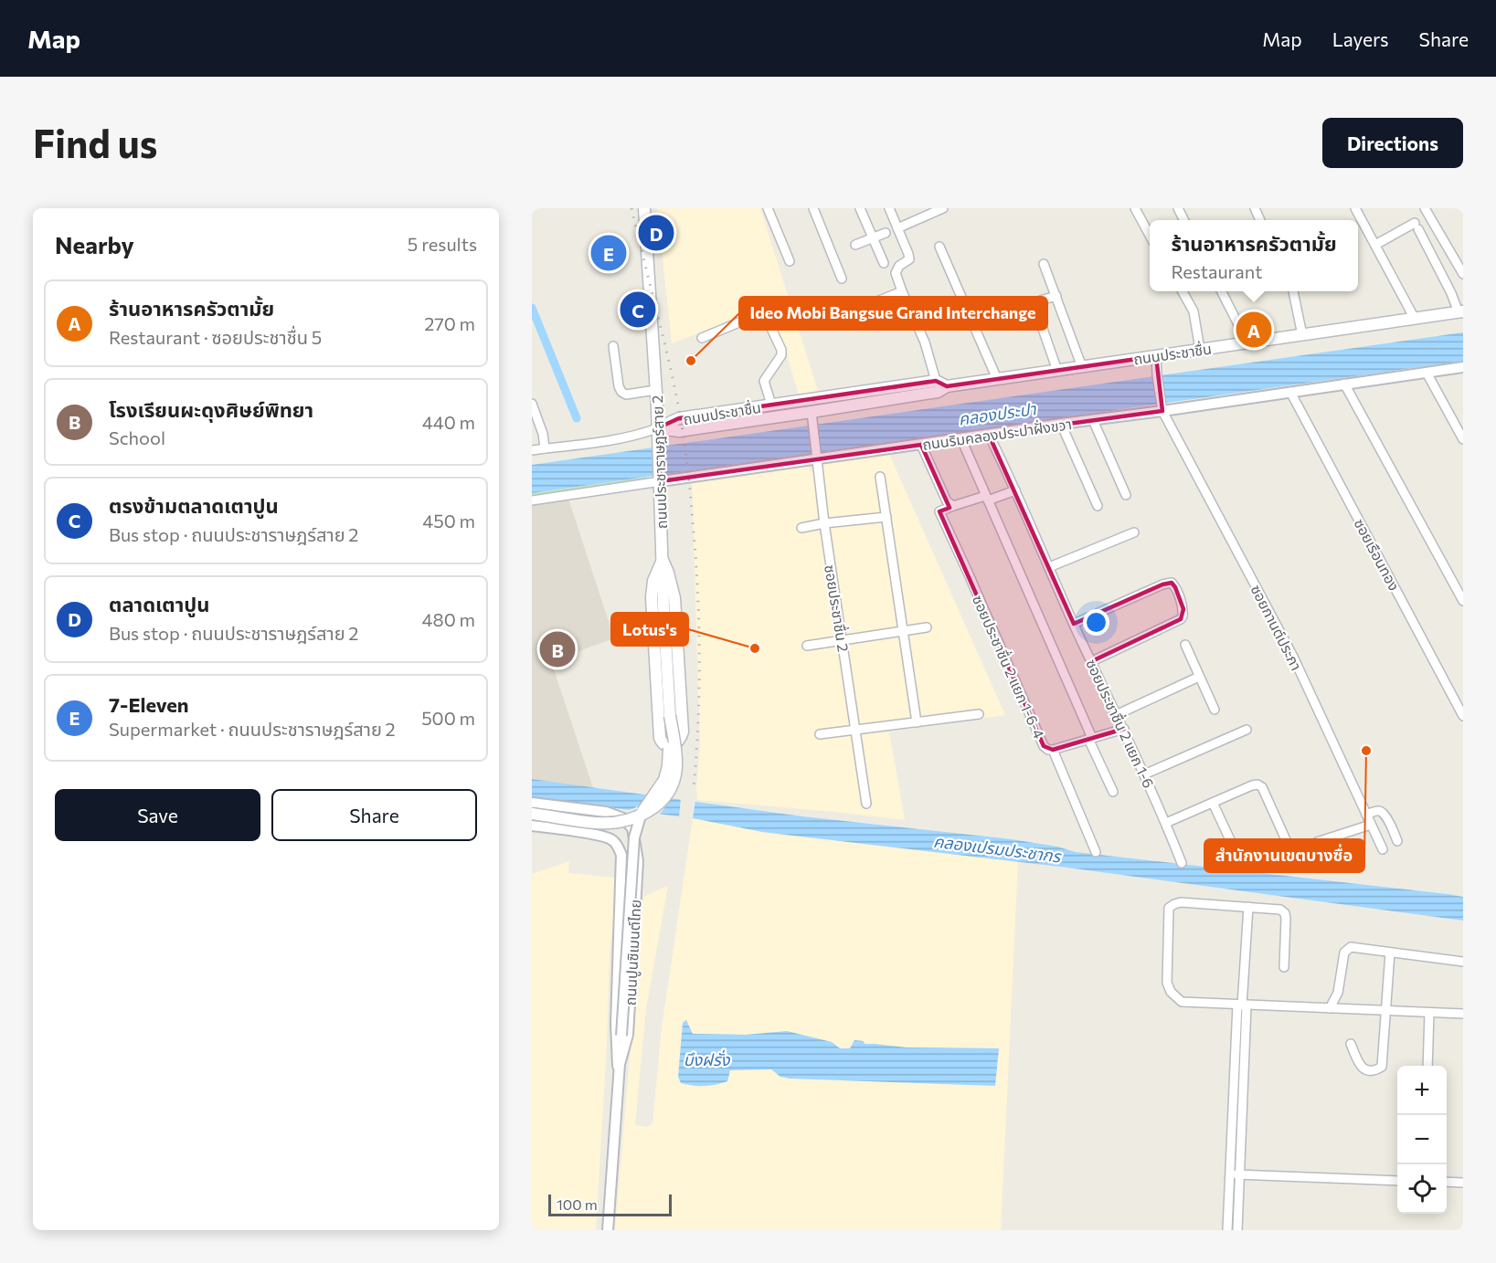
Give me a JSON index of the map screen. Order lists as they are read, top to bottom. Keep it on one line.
{"streets":{"main road":["ถนนประชาชื่น","ถนนประชาราษฎร์สาย 2"],"street":["ถนนริมคลองประปาฝั่งขวา","ซอยเรือนทอง","ซอยประชาชื่น 2","ซอยกานต์ประภา","ซอยประชาชื่น 2 แยก 1-6-4","ซอยประชาชื่น 2 แยก 1-6","ถนนปูนซิเมนต์ไทย"]},"crossings":[["ถนนประชาชื่น","ถนนประชาราษฎร์สาย 2"],["ถนนประชาชื่น","ซอยประชาชื่น 2"],["ถนนประชาชื่น","ซอยกานต์ประภา"],["ถนนริมคลองประปาฝั่งขวา","ถนนประชาราษฎร์สาย 2"],["ถนนริมคลองประปาฝั่งขวา","ซอยเรือนทอง"],["ถนนริมคลองประปาฝั่งขวา","ซอยประชาชื่น 2"],["ถนนริมคลองประปาฝั่งขวา","ซอยกานต์ประภา"],["ถนนริมคลองประปาฝั่งขวา","ซอยประชาชื่น 2 แยก 1-6"],["ถนนประชาราษฎร์สาย 2","ถนนปูนซิเมนต์ไทย"],["ซอยประชาชื่น 2 แยก 1-6-4","ซอยประชาชื่น 2 แยก 1-6"]],"water":["คลองประปา","คลองเปรมประชากร","บึงฝรั่ง"],"places":["Ideo Mobi Bangsue Grand Interchange","Lotus's","สำนักงานเขตบางซื่อ"],"scale_bar":"100 m","page":{"header":"Map","nav":["Map","Layers","Share"],"buttons":["Directions",["Save","Share"]],"title":"Find us","heading":["Nearby","5 results"],"pins":["D","E","C","A","B"],"popup":["ร้านอาหารครัวตามั้ย","Restaurant"],"list":[{"mark":"A","name":"ร้านอาหารครัวตามั้ย","note":"Restaurant · ซอยประชาชื่น 5","value":"270 m"},{"mark":"B","name":"โรงเรียนผะดุงศิษย์พิทยา","note":"School","value":"440 m"},{"mark":"C","name":"ตรงข้ามตลาดเตาปูน","note":"Bus stop · ถนนประชาราษฎร์สาย 2","value":"450 m"},{"mark":"D","name":"ตลาดเตาปูน","note":"Bus stop · ถนนประชาราษฎร์สาย 2","value":"480 m"},{"mark":"E","name":"7-Eleven","note":"Supermarket · ถนนประชาราษฎร์สาย 2","value":"500 m"}],"map_buttons":["+","−"],"scale":"100 m"}}
